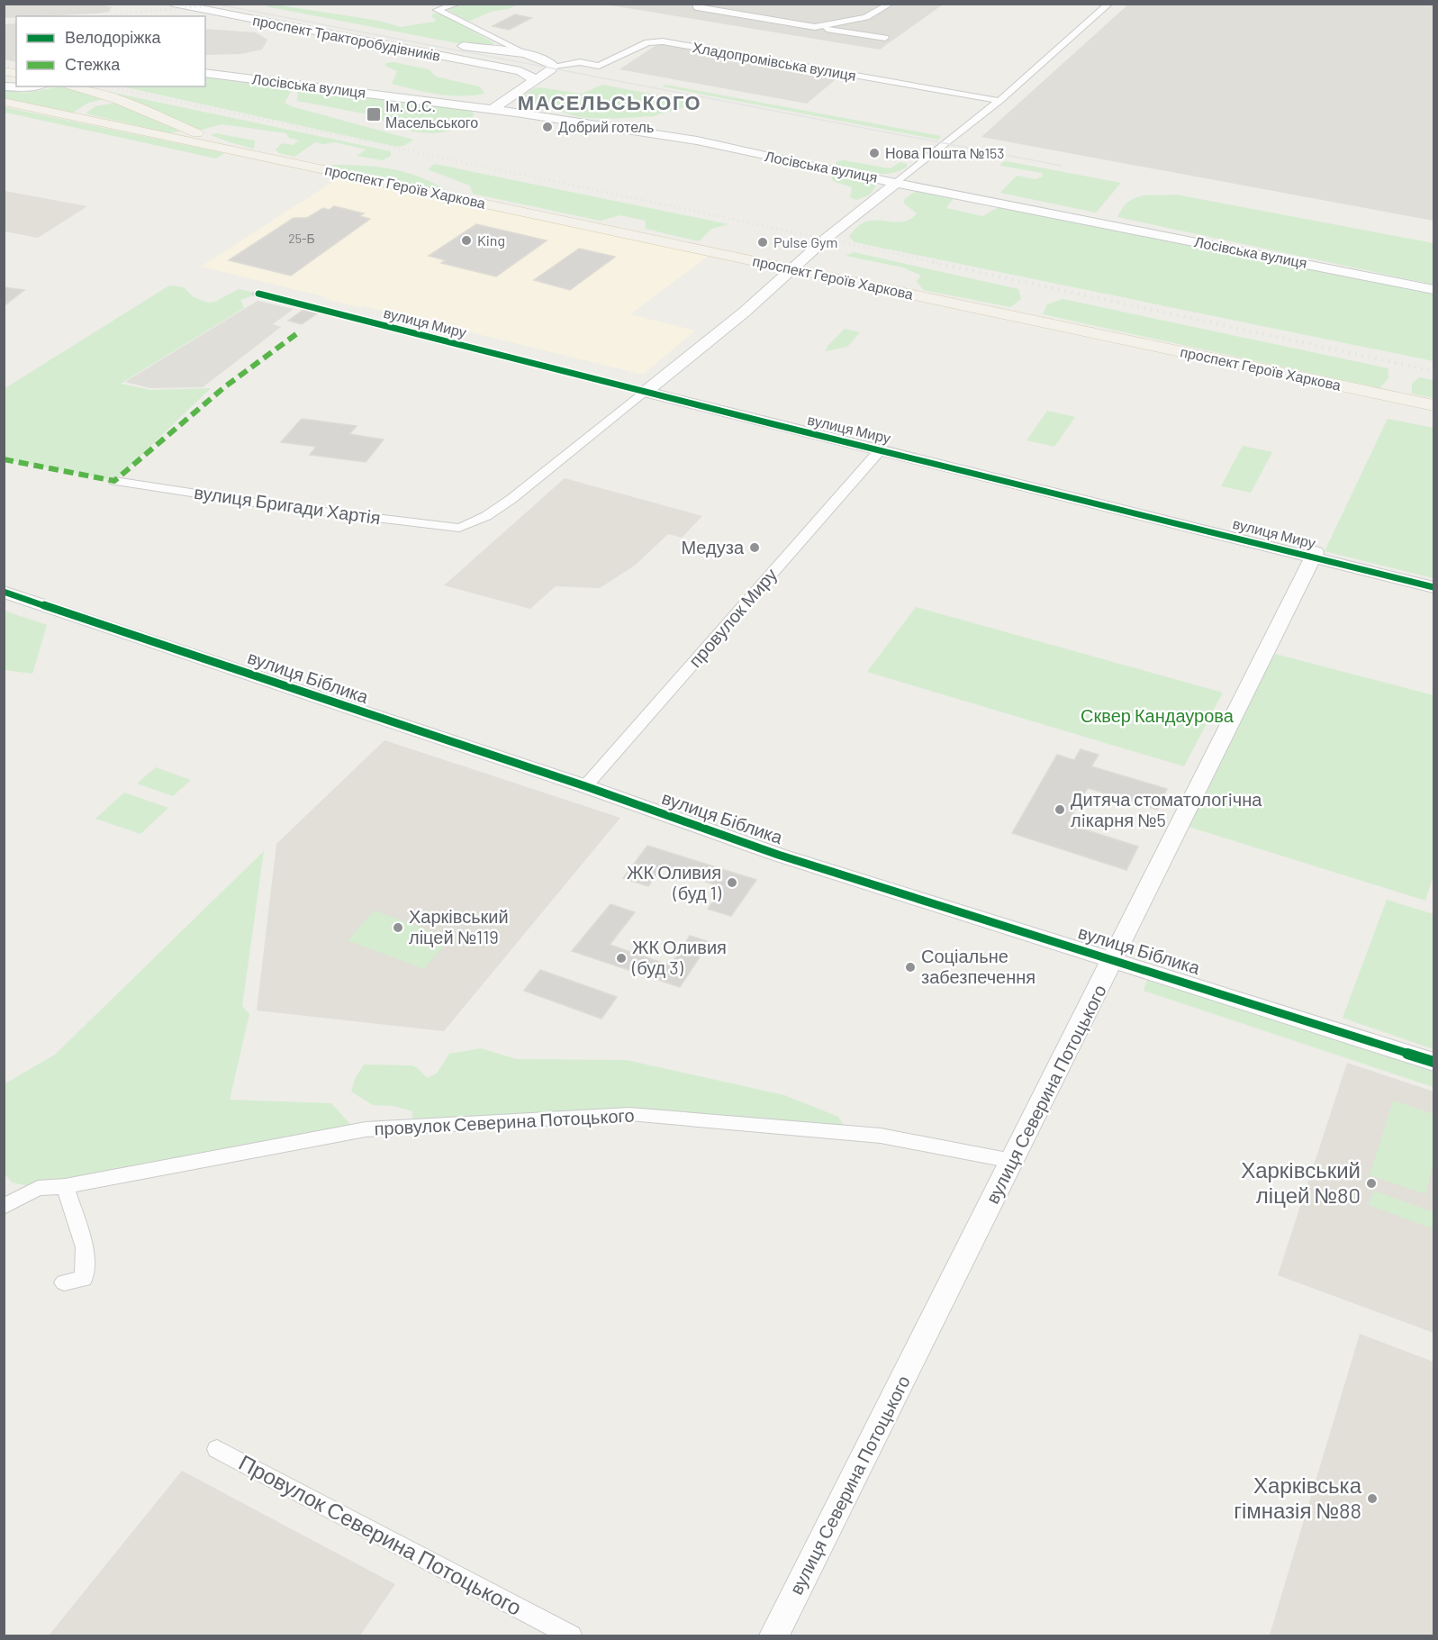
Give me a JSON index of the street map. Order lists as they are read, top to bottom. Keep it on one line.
{"streets":{"main road":["проспект Героїв Харкова"],"street":["проспект Тракторобудівників","Хладопромівська вулиця","Лосівська вулиця","вулиця Миру","вулиця Бригади Хартія","провулок Миру","вулиця Біблика","вулиця Северина Потоцького","провулок Северина Потоцького","Провулок Северина Потоцького"]},"crossings":[["проспект Тракторобудівників","Хладопромівська вулиця"],["Хладопромівська вулиця","Лосівська вулиця"],["вулиця Миру","вулиця Бригади Хартія"],["вулиця Миру","провулок Миру"],["вулиця Миру","вулиця Северина Потоцького"],["провулок Миру","вулиця Біблика"],["вулиця Біблика","вулиця Северина Потоцького"],["вулиця Северина Потоцького","провулок Северина Потоцького"]],"districts":["МАСЕЛЬСЬКОГО"],"parks":["Сквер Кандаурова"],"places":{"transit":["Ім. О.С. Масельського"],"other":["Добрий готель","Нова Пошта №153","King","Pulse Gym","Медуза","Дитяча стоматологiчна лiкарня №5","ЖК Оливия (буд 1)","Харківський ліцей №119","ЖК Оливия (буд 3)","Соціальне забезпечення","Харківський ліцей №80","Харківська гімназія №88"]},"house_numbers":["25-Б"],"legend":["Велодоріжка","Стежка"]}
